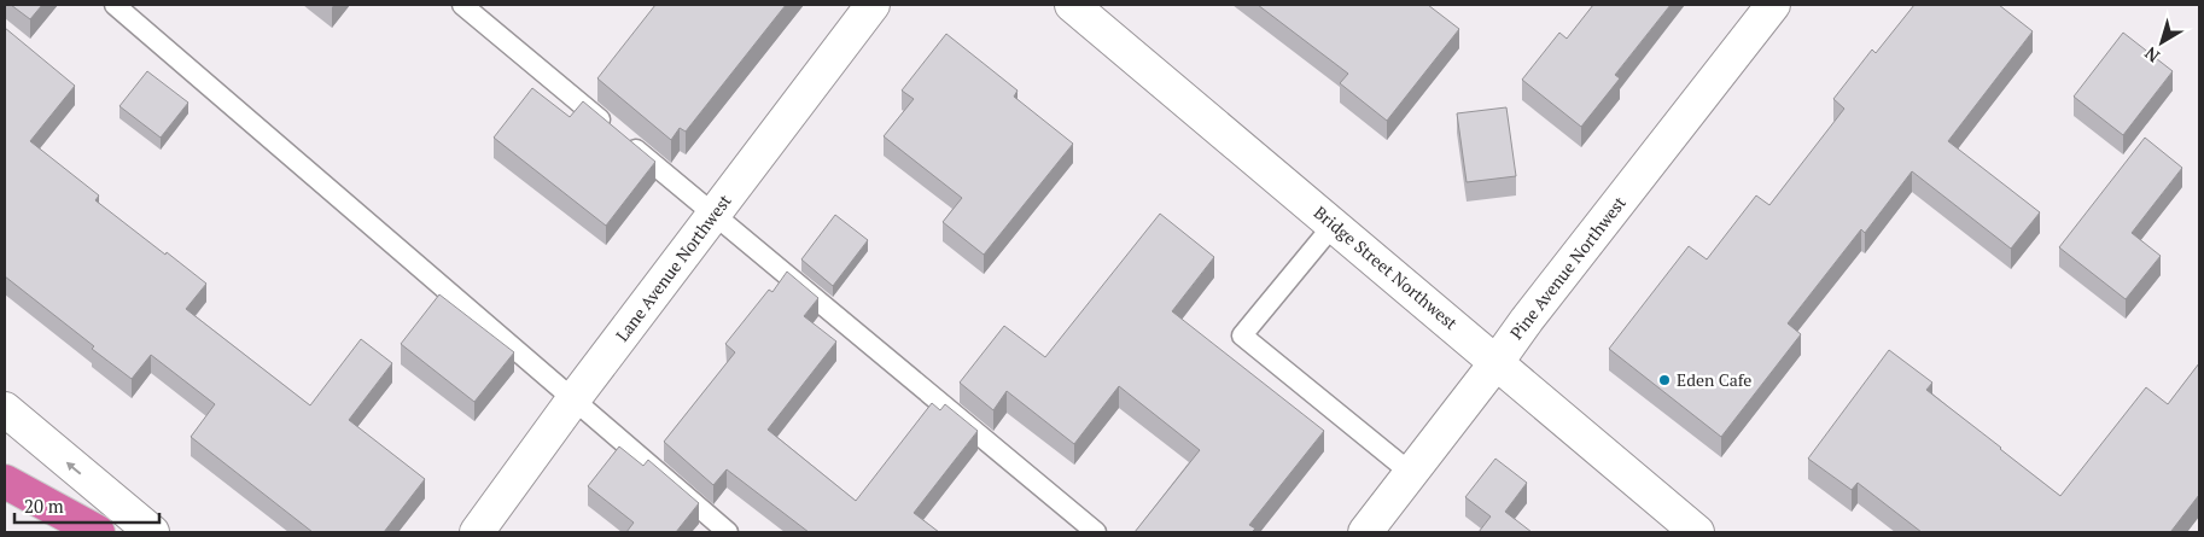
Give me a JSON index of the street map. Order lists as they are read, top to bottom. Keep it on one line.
{"streets":{"street":["Lane Avenue Northwest","Bridge Street Northwest","Pine Avenue Northwest"]},"crossings":[["Bridge Street Northwest","Pine Avenue Northwest"]],"places":["Eden Cafe"],"scale_bar":"20 m","north":"bottom left"}
